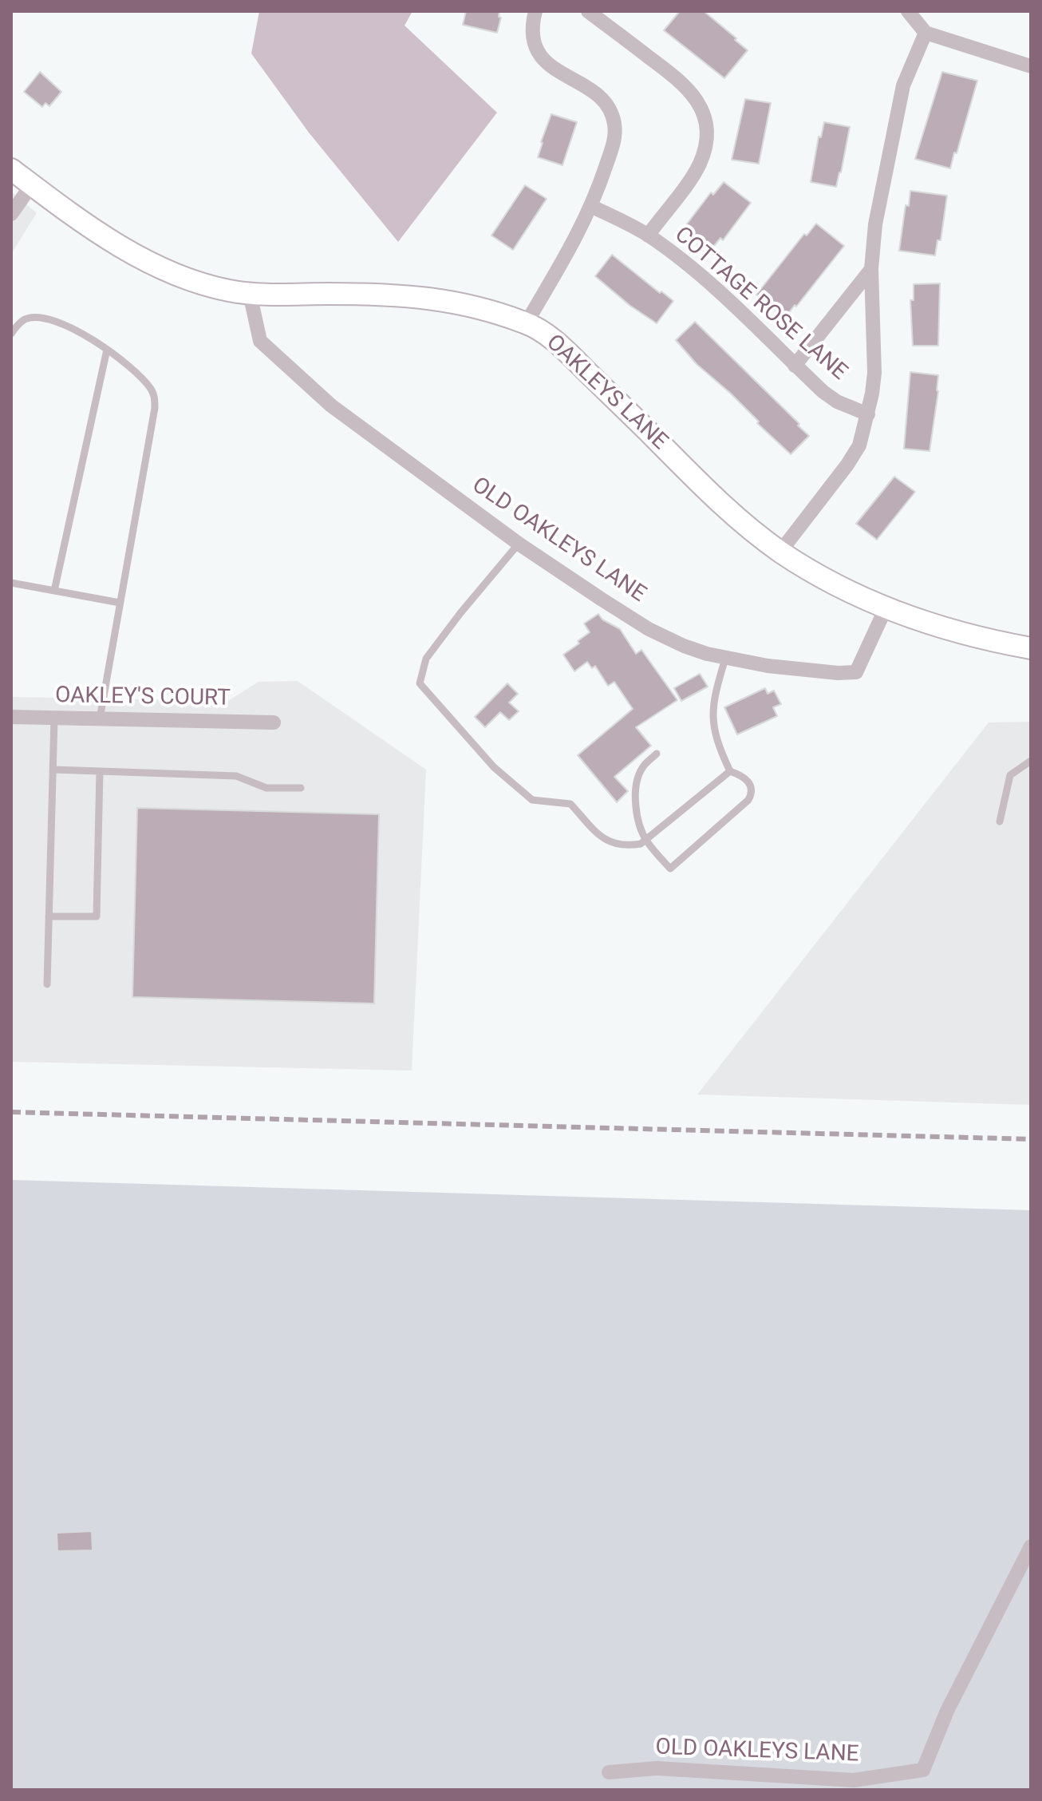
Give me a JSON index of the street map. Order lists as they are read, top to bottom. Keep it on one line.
{"streets":{"street":["COTTAGE ROSE LANE","OAKLEYS LANE","OLD OAKLEYS LANE","OAKLEY'S COURT"]},"crossings":[["OAKLEYS LANE","OLD OAKLEYS LANE"]]}
